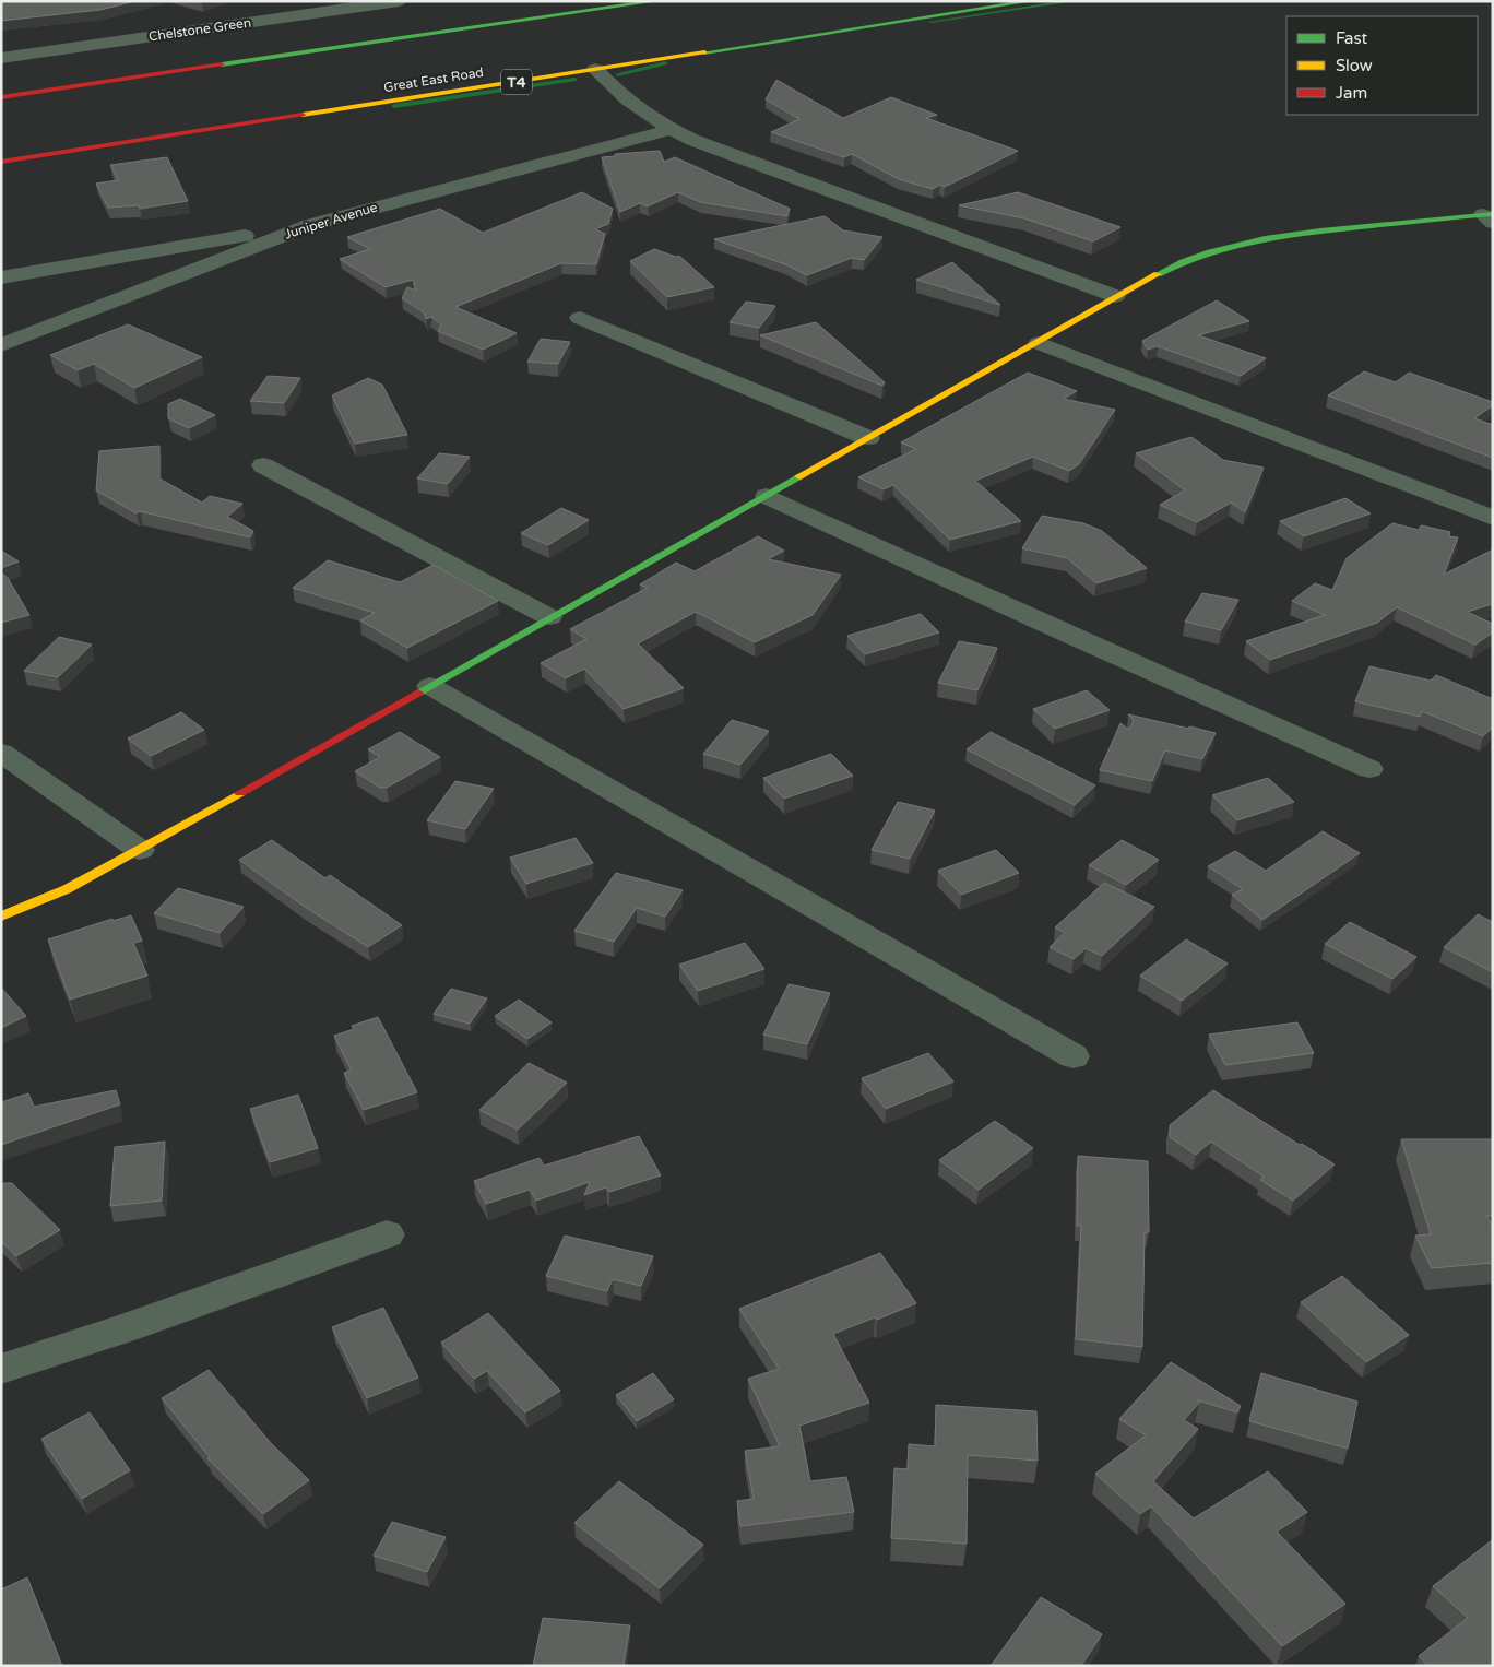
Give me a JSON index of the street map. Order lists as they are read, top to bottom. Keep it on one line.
{"streets":{"main road":["Great East Road","T4"],"street":["Chelstone Green","Juniper Avenue"]},"legend":["Fast","Slow","Jam"]}
